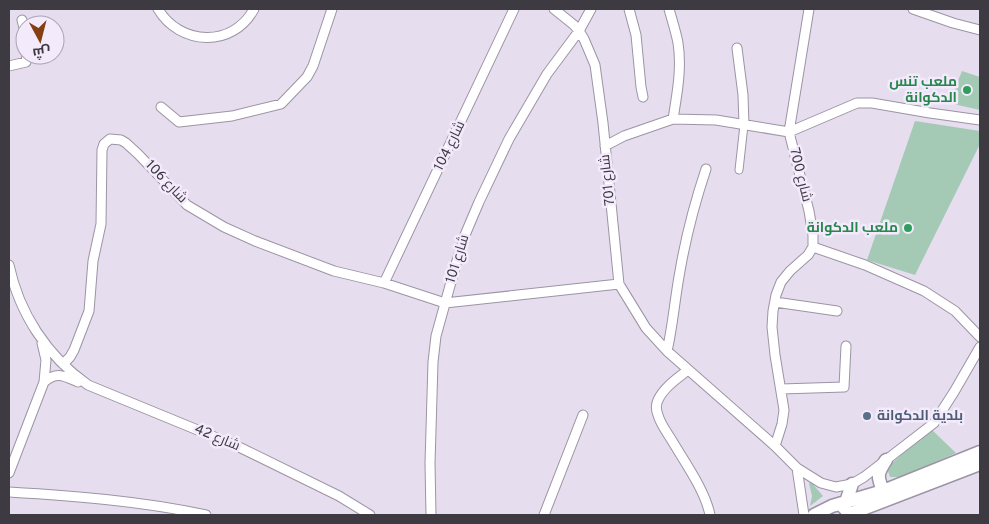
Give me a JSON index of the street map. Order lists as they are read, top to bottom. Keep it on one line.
{"streets":{"street":["شارع 104","شارع 700","شارع 701","شارع 106","شارع 101","شارع 42"]},"crossings":[["شارع 104","شارع 106"],["شارع 700","شارع 701"],["شارع 106","شارع 101"],["شارع 106","شارع 42"]],"places":["ملعب تنس الدكوانة","ملعب الدكوانة","بلدية الدكوانة"],"north":"bottom"}
